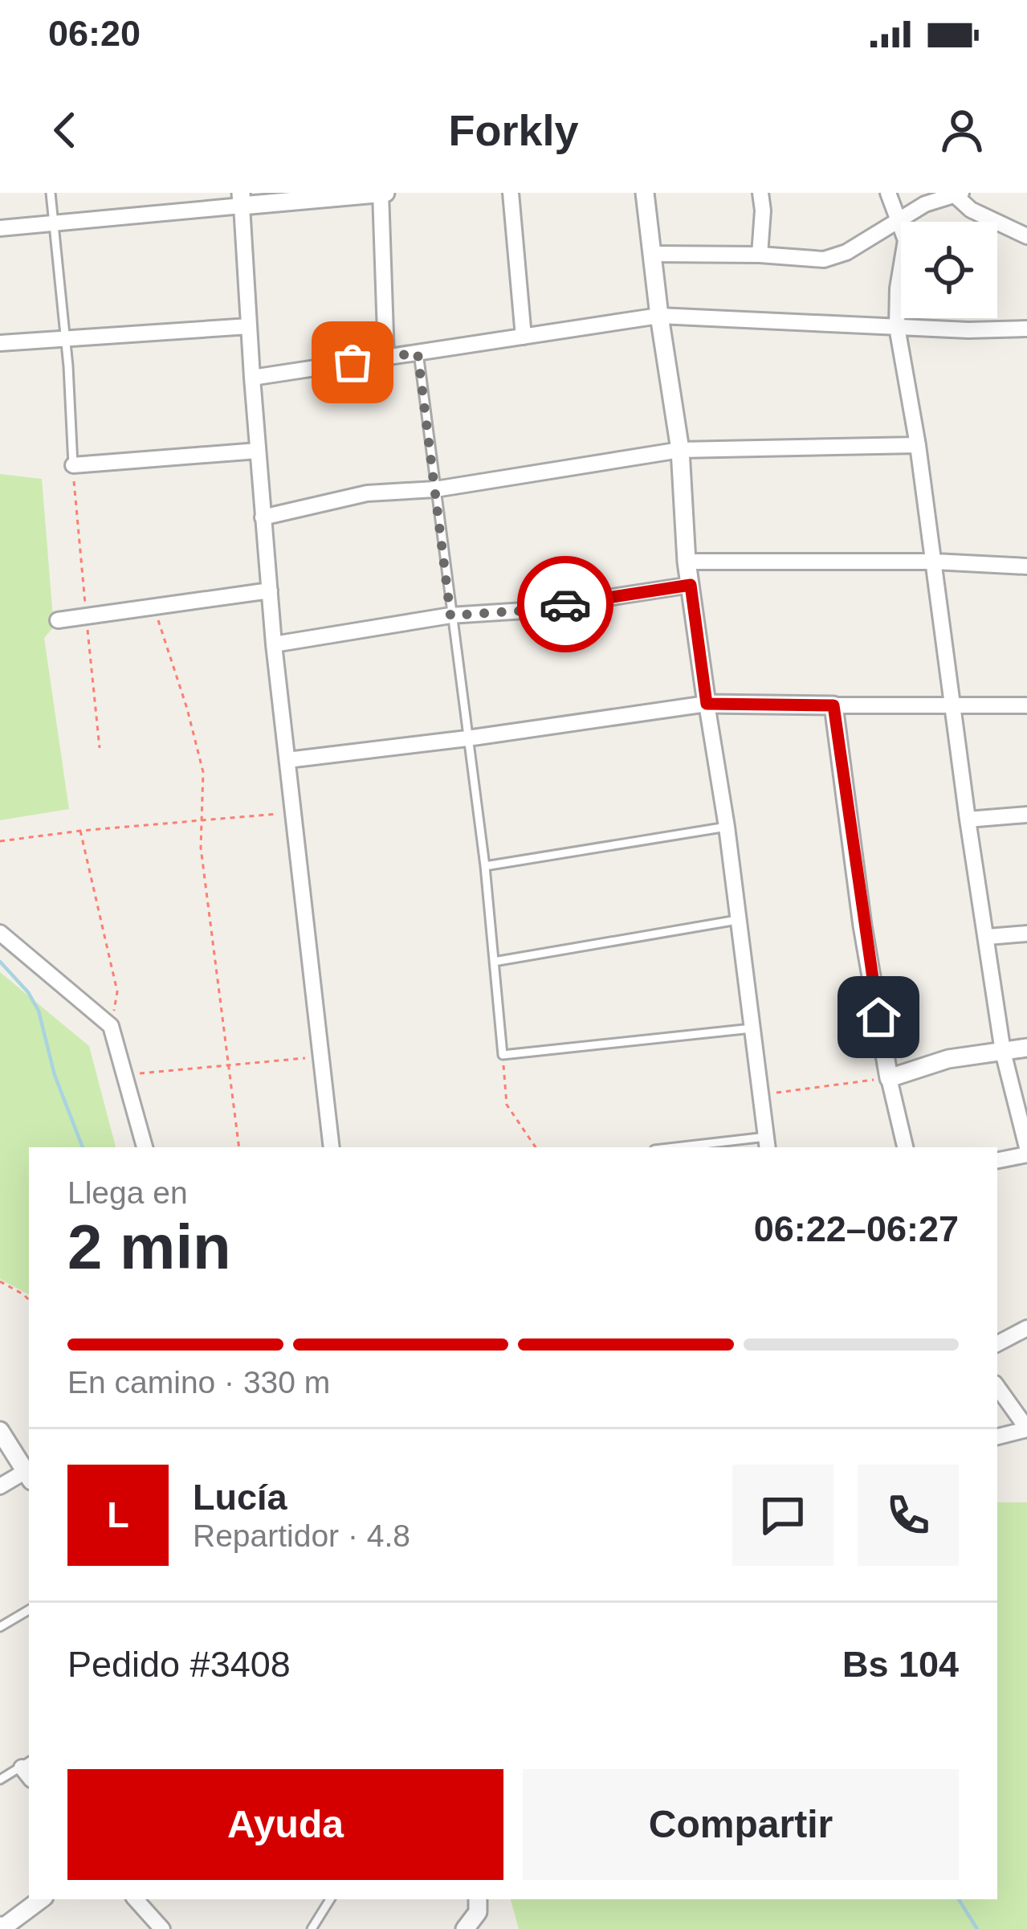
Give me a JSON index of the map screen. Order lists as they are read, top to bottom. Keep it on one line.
{"page":{"status":"06:20","header":"Forkly","heading":["2 min","Llega en","06:22–06:27"],"panel":["Lucía","Repartidor · 4.8","Pedido #3408","Bs 104"],"bar":"En camino · 330 m","round":"L","buttons":["Ayuda","Compartir"]}}
